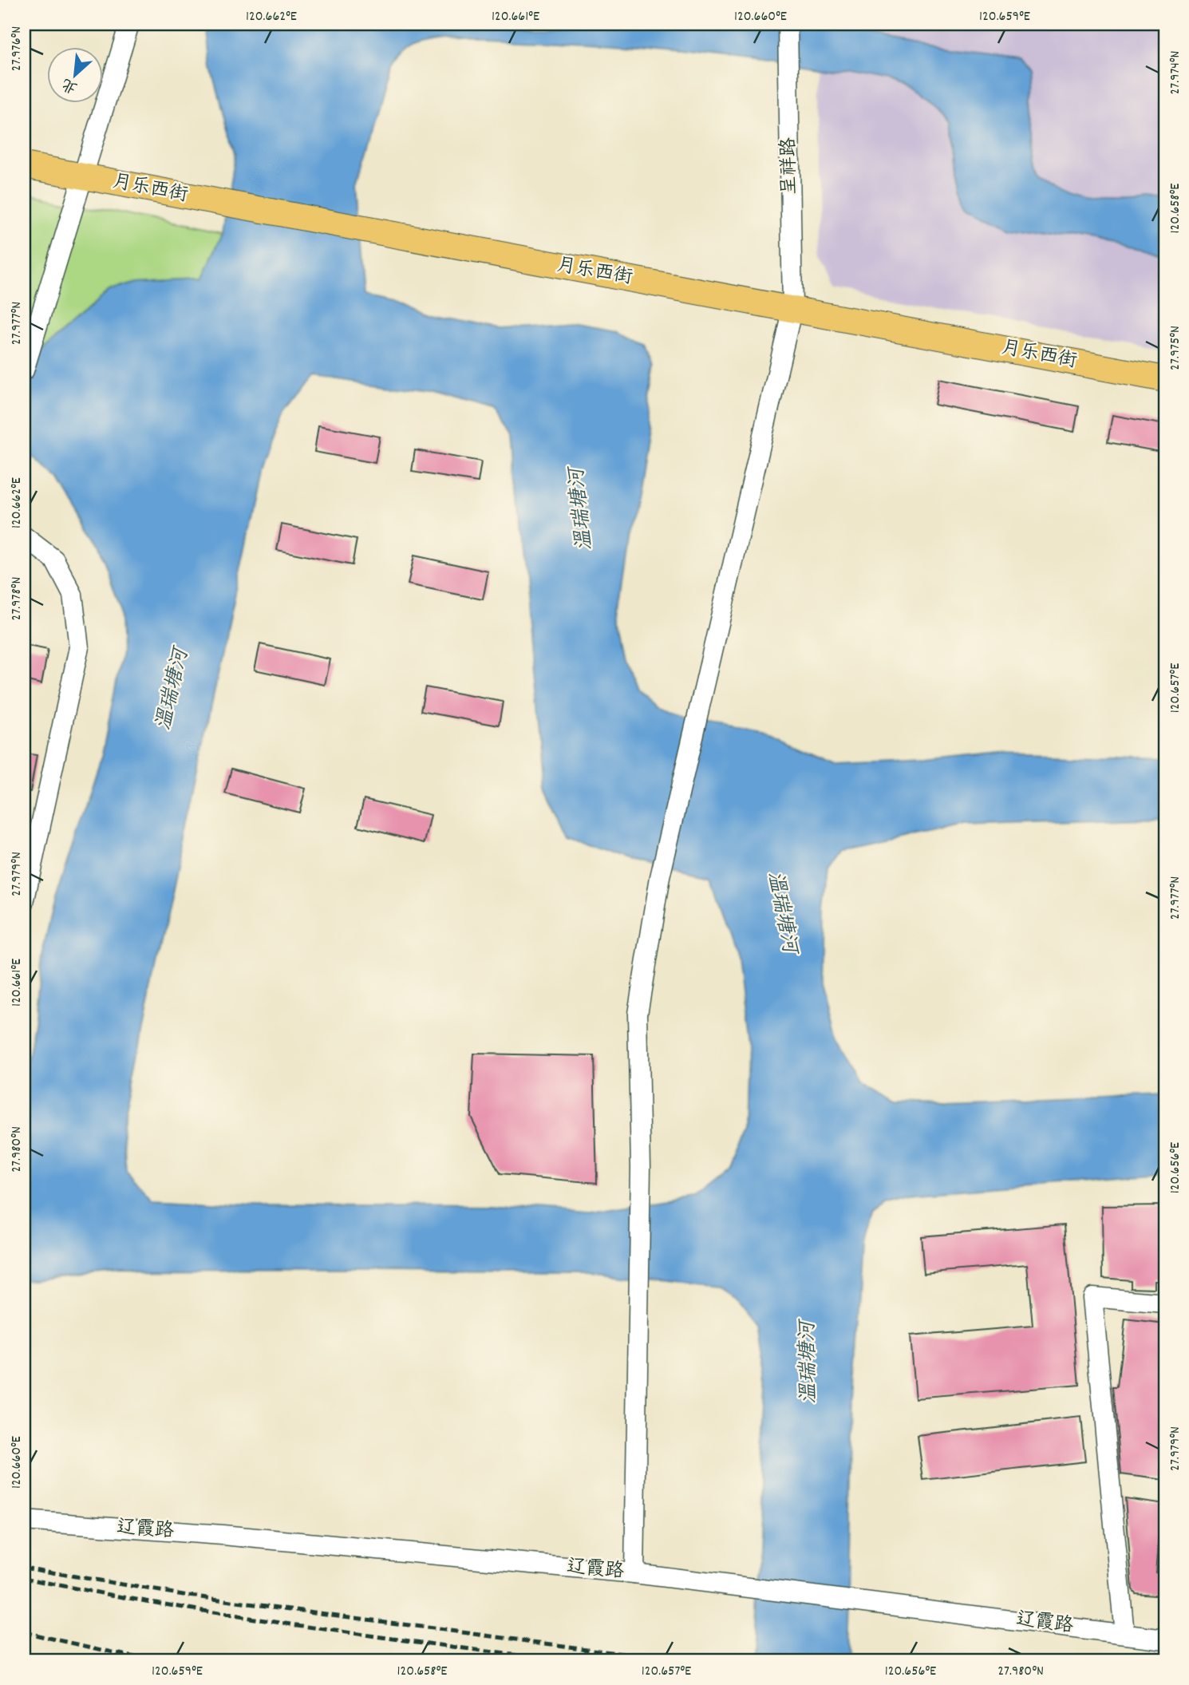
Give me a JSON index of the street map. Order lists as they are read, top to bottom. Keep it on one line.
{"streets":{"main road":["月乐西街"],"street":["呈祥路","辽霞路"]},"crossings":[["呈祥路","月乐西街"],["呈祥路","辽霞路"]],"water":["温瑞塘河"],"north":"bottom left","coordinates":["120.662°E","120.661°E","120.660°E","120.659°E","27.976°N","27.974°N","120.658°E","27.977°N","27.975°N","27.978°N","120.657°E","27.979°N","27.980°N","120.656°E"]}
